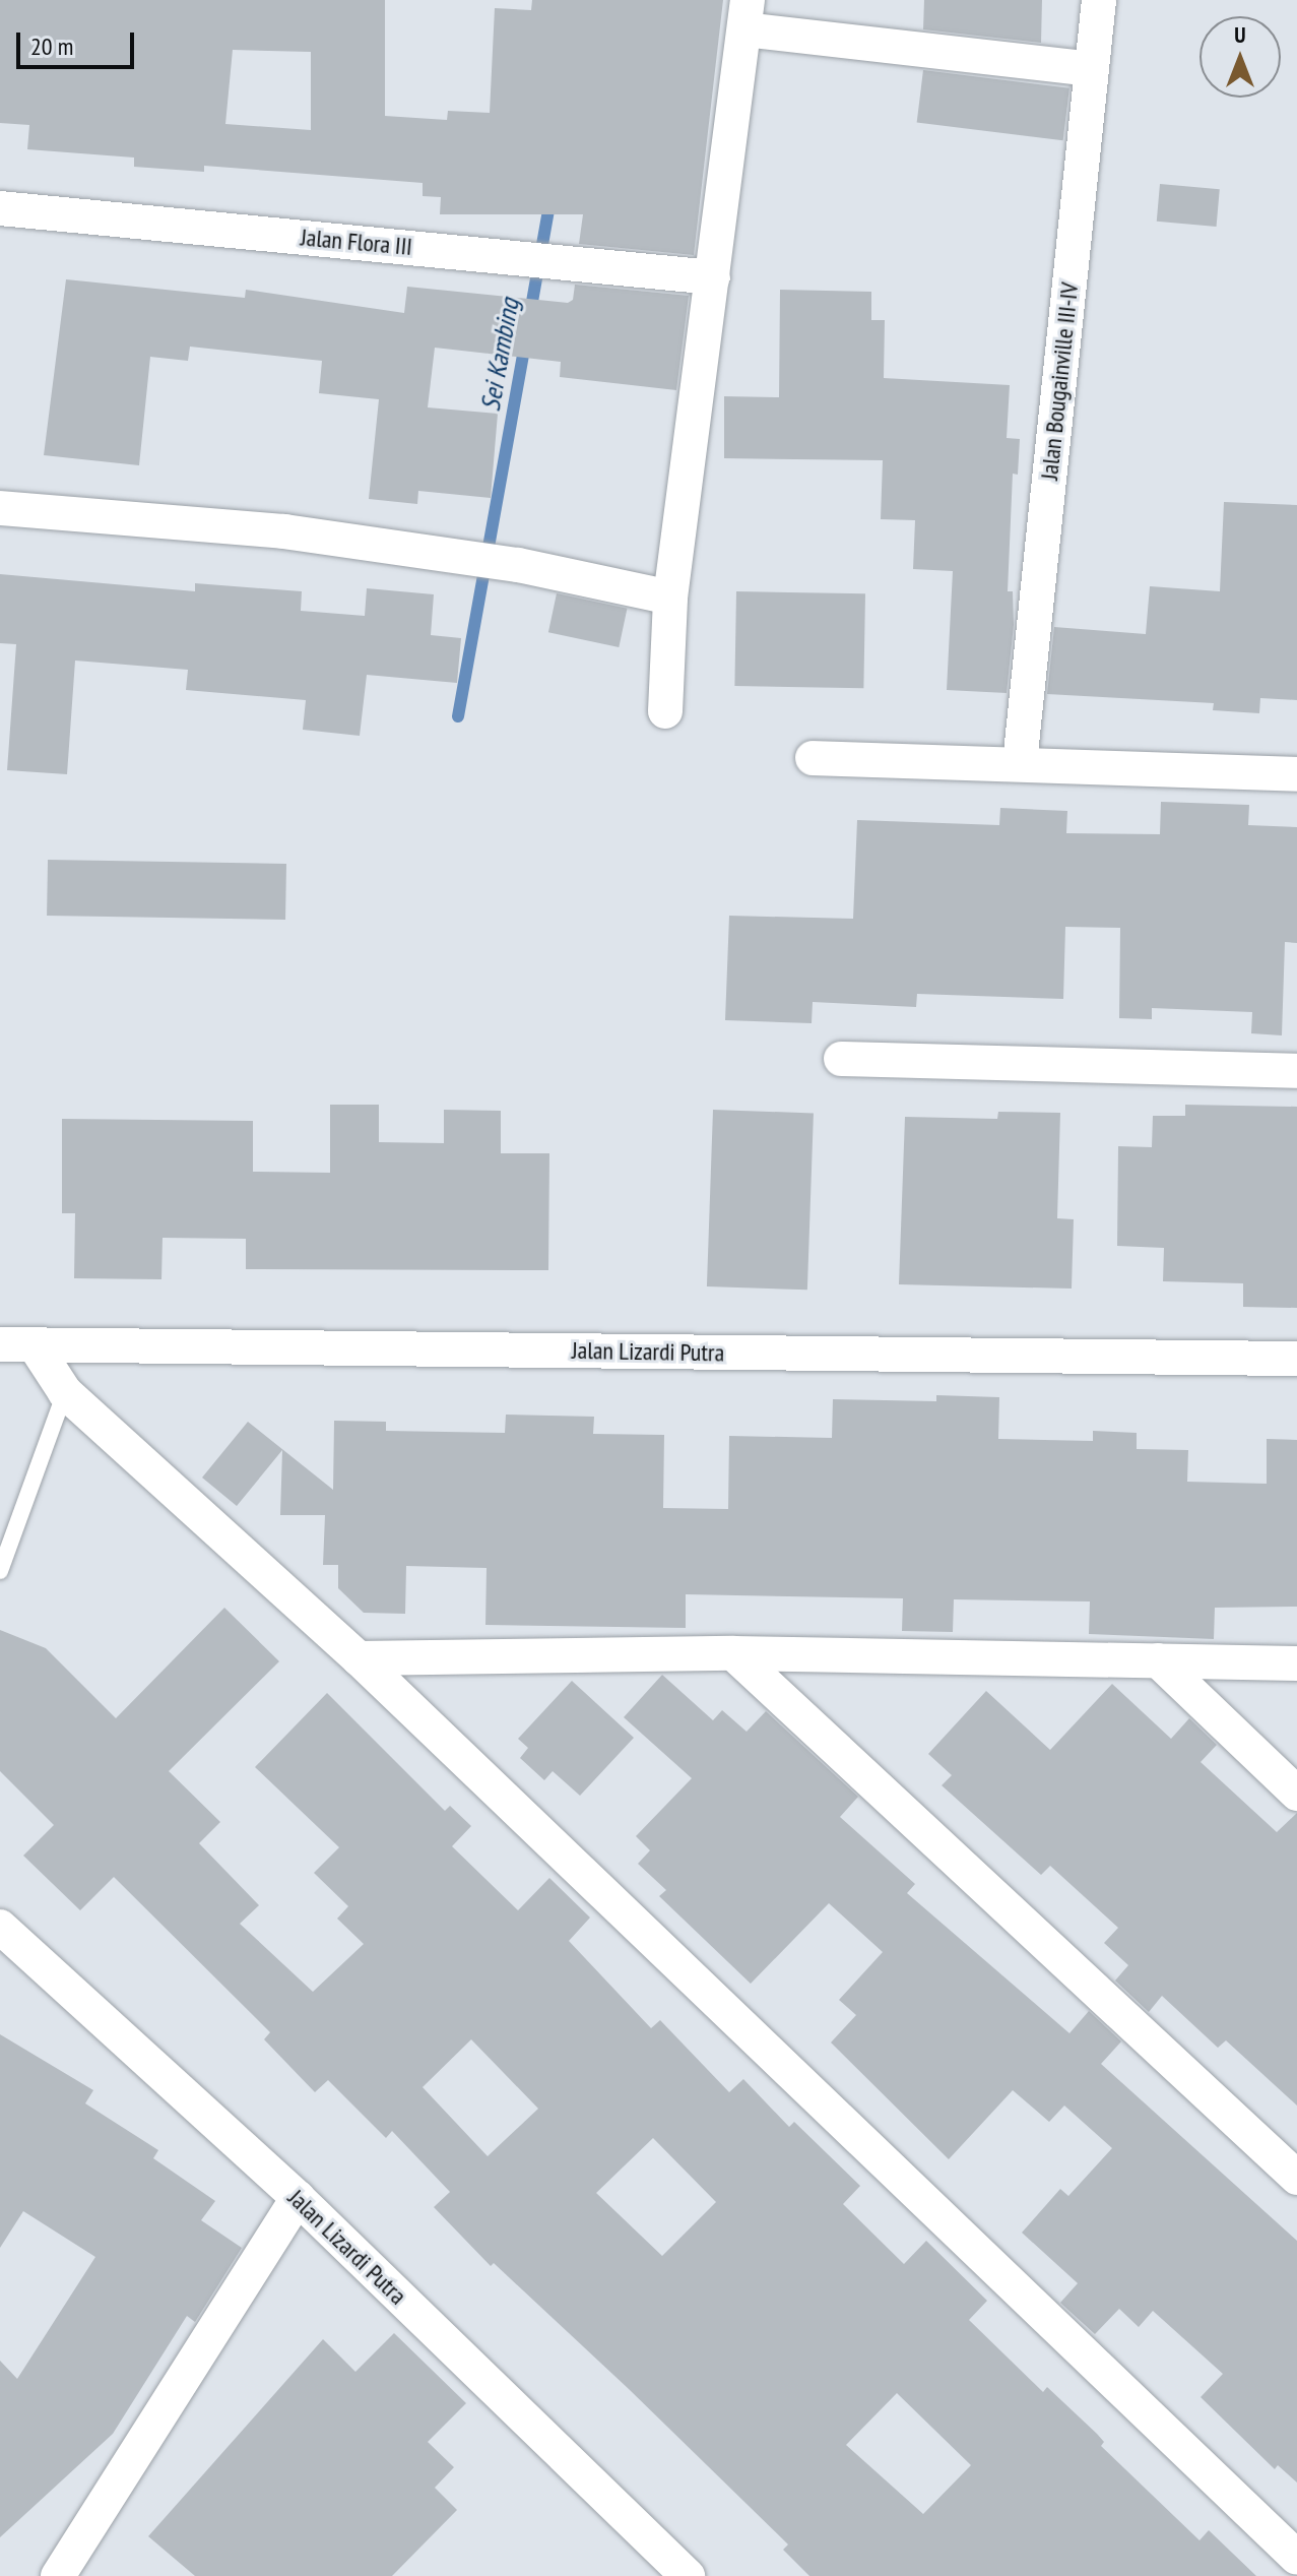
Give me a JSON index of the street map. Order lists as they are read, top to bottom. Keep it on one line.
{"streets":{"street":["Jalan Flora III","Jalan Bougainville III-IV","Jalan Lizardi Putra"]},"water":["Sei Kambing"],"scale_bar":"20 m","north":"top"}
